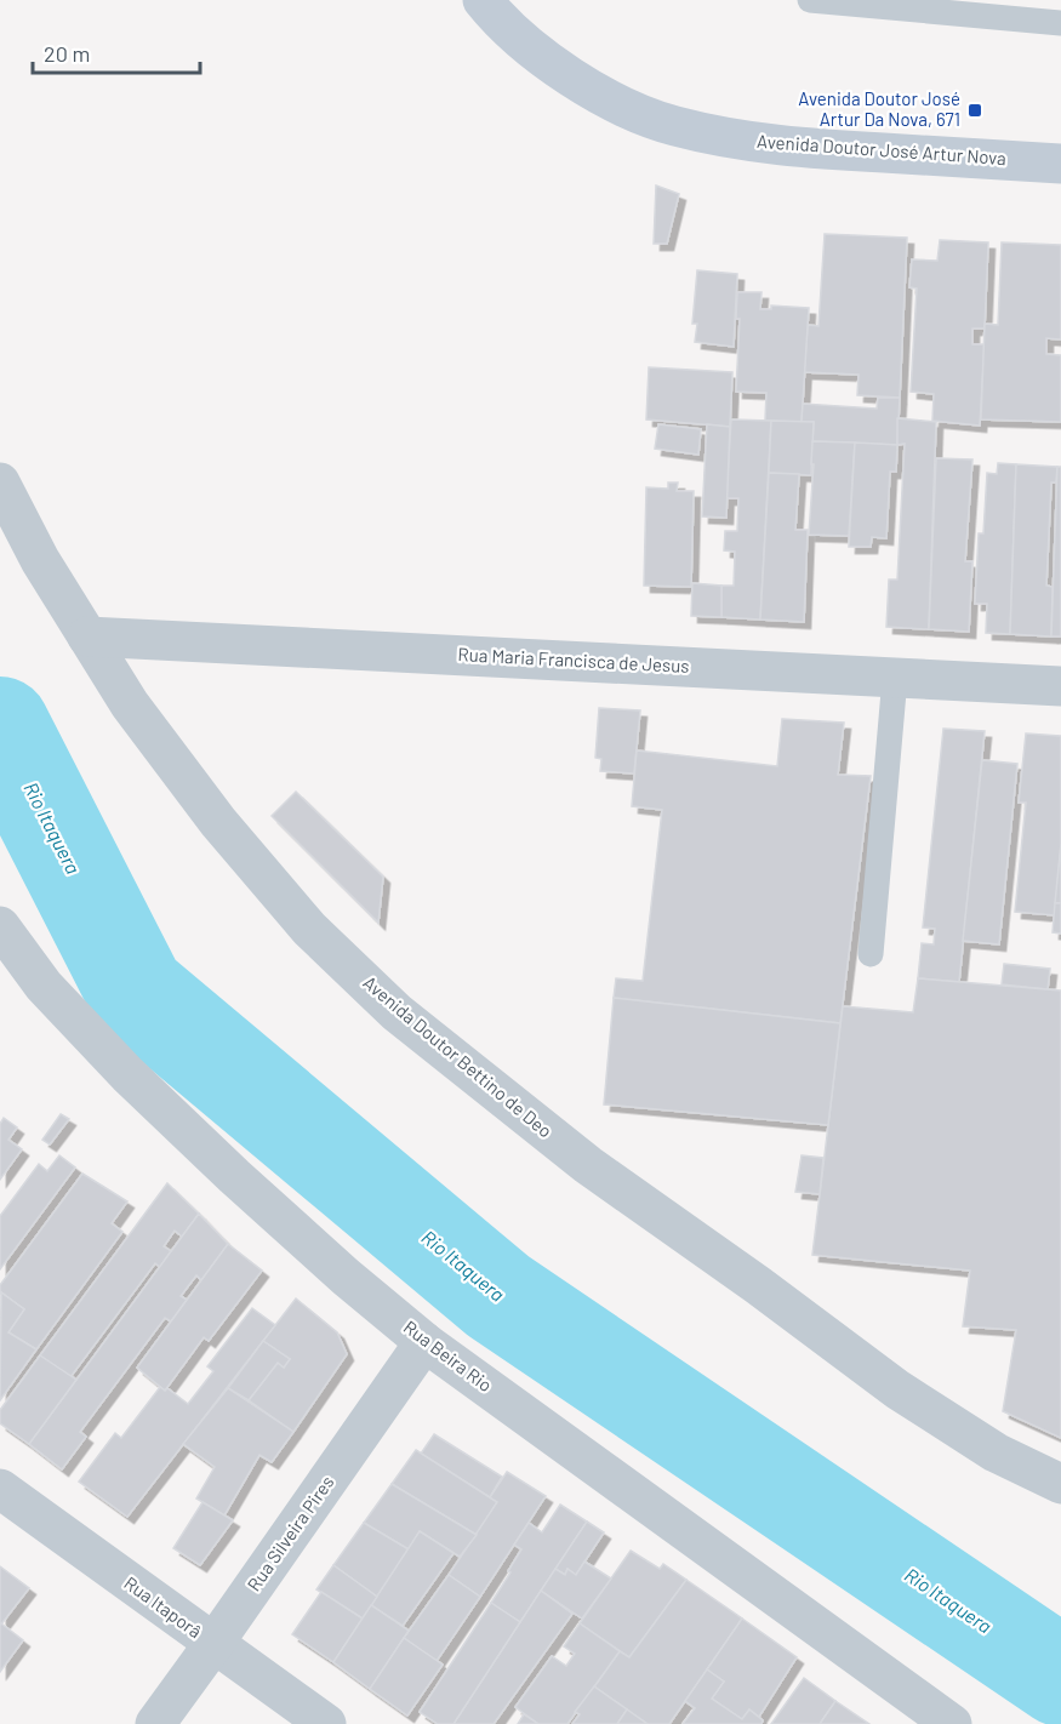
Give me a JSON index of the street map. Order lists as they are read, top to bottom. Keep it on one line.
{"streets":{"main road":["Avenida Doutor José Artur Nova"],"street":["Rua Maria Francisca de Jesus","Avenida Doutor Bettino de Deo","Rua Beira Rio","Rua Silveira Pires","Rua Itaporâ"]},"crossings":[["Rua Maria Francisca de Jesus","Avenida Doutor Bettino de Deo"],["Rua Beira Rio","Rua Silveira Pires"],["Rua Silveira Pires","Rua Itaporâ"]],"water":["Rio Itaquera"],"places":{"transit":["Avenida Doutor José Artur Da Nova, 671"]},"scale_bar":"20 m"}
